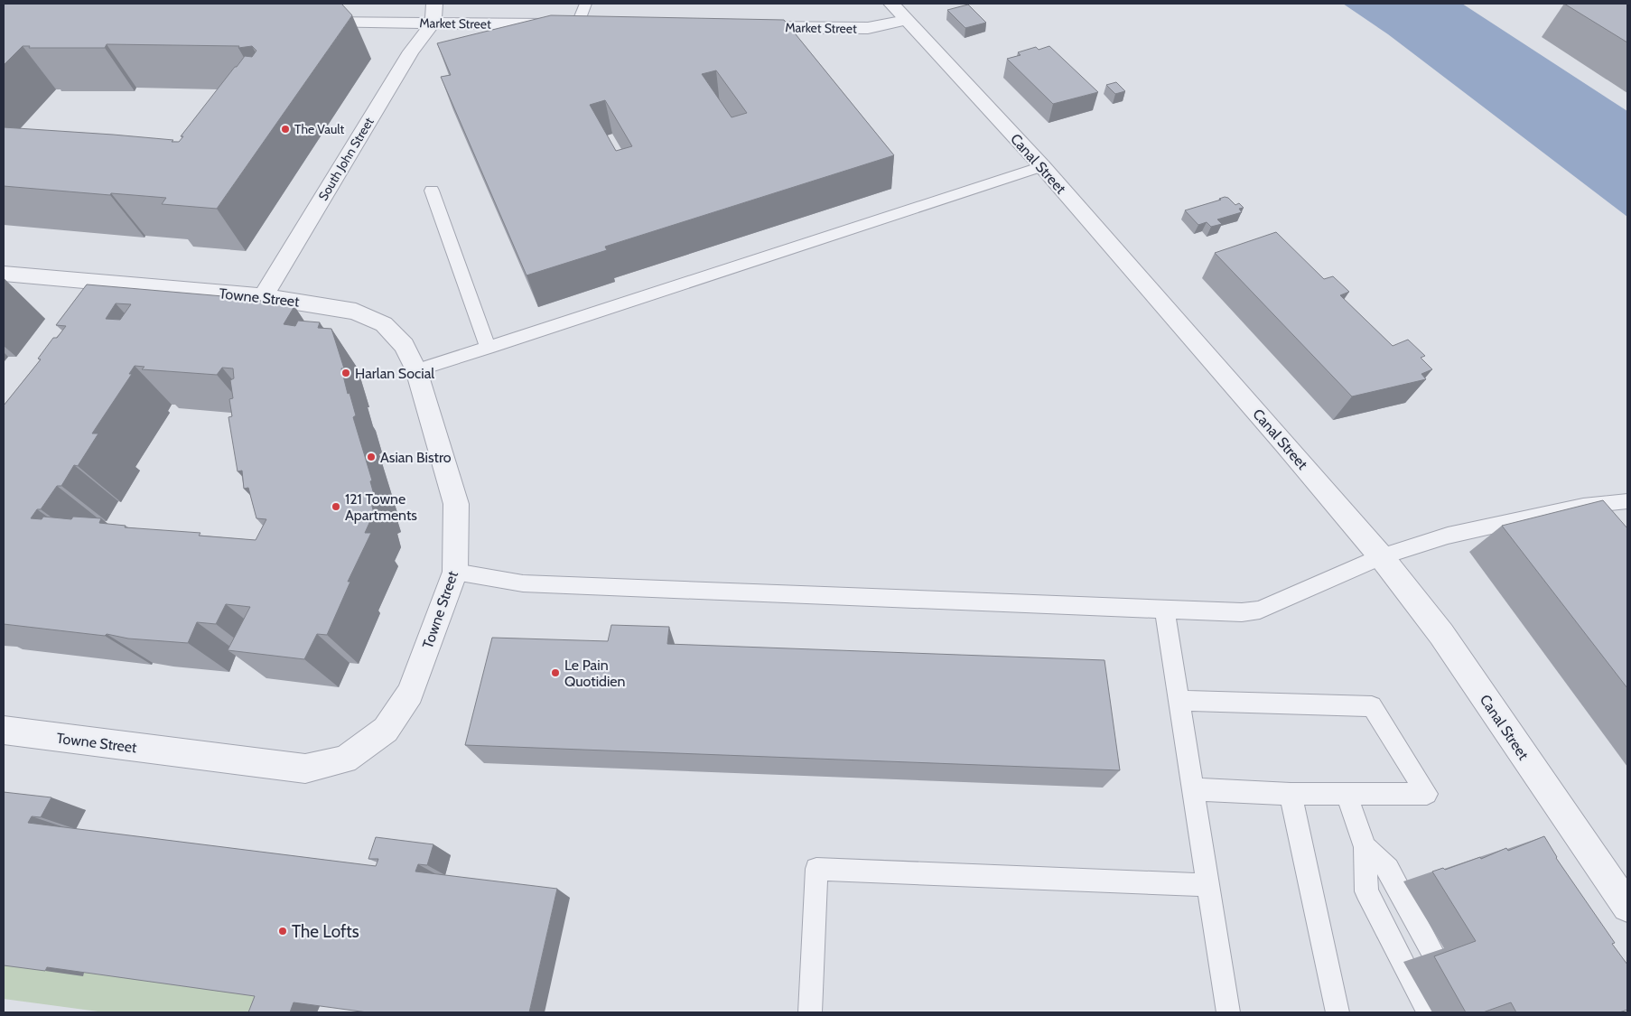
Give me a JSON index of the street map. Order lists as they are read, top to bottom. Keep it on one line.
{"streets":{"street":["Market Street","South John Street","Canal Street","Towne Street"]},"crossings":[["Market Street","South John Street"],["Market Street","Canal Street"],["South John Street","Towne Street"]],"places":["The Vault","Harlan Social","Asian Bistro","121 Towne Apartments","Le Pain Quotidien","The Lofts"]}
